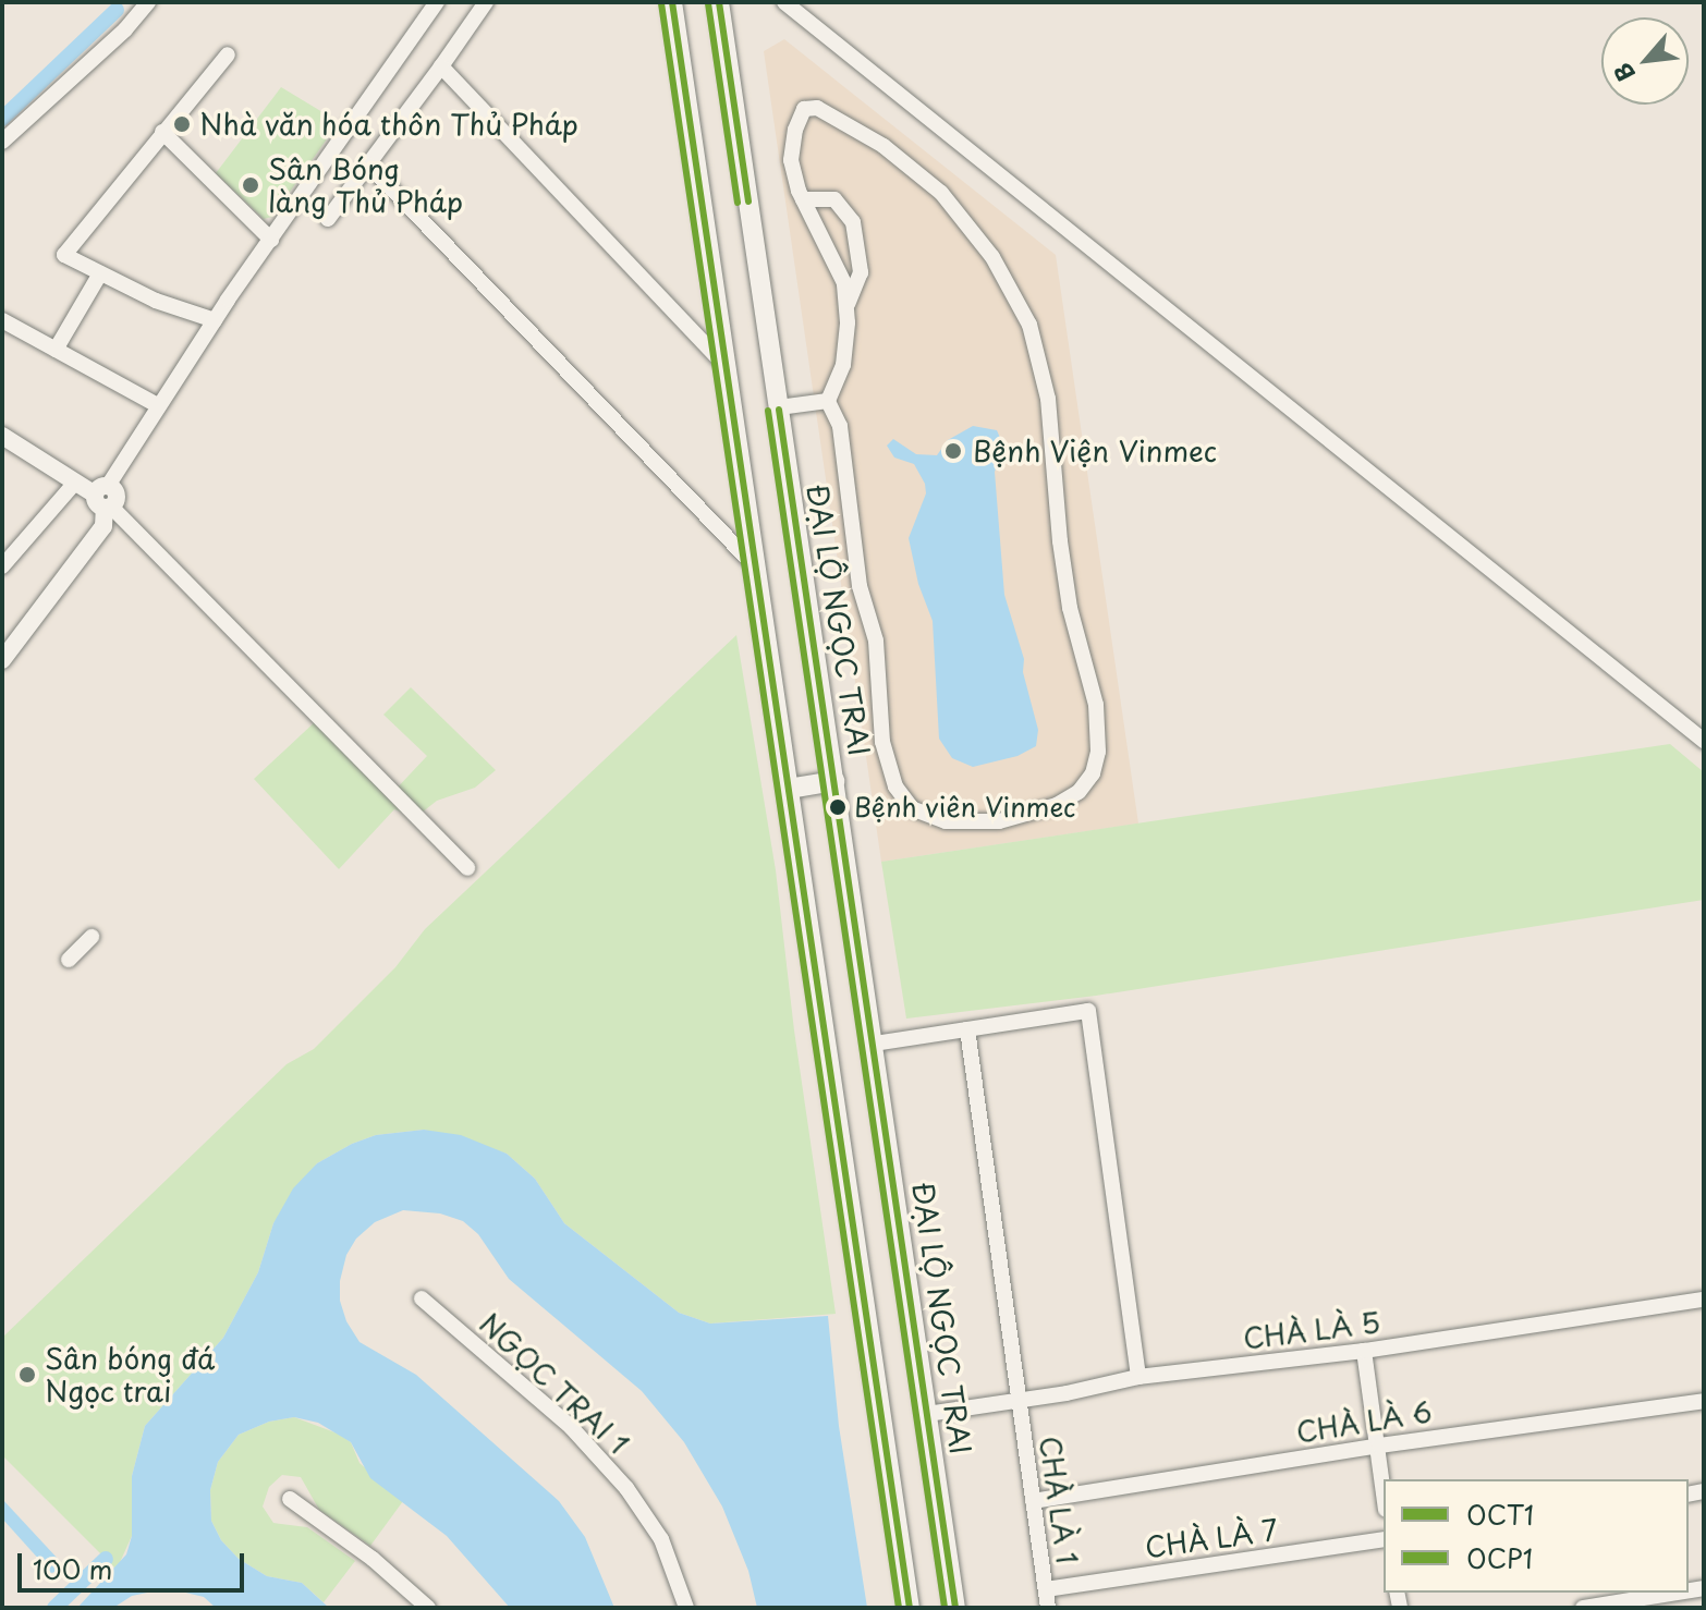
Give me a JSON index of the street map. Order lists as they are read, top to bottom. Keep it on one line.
{"streets":{"main road":["ĐẠI LỘ NGỌC TRAI"],"street":["CHÀ LÀ 5","NGỌC TRAI 1","CHÀ LÀ 6","CHÀ LÀ 1","CHÀ LÀ 7"]},"crossings":[["ĐẠI LỘ NGỌC TRAI","CHÀ LÀ 5"],["CHÀ LÀ 5","CHÀ LÀ 1"],["CHÀ LÀ 6","CHÀ LÀ 1"],["CHÀ LÀ 1","CHÀ LÀ 7"]],"places":["Nhà văn hóa thôn Thủ Pháp","Sân Bóng làng Thủ Pháp","Bệnh Viện Vinmec","Bệnh viên Vinmec","Sân bóng đá Ngọc trai"],"lines":["transit line OCT1","transit line OCP1"],"legend":["OCT1","OCP1"],"scale_bar":"100 m","north":"bottom left"}
